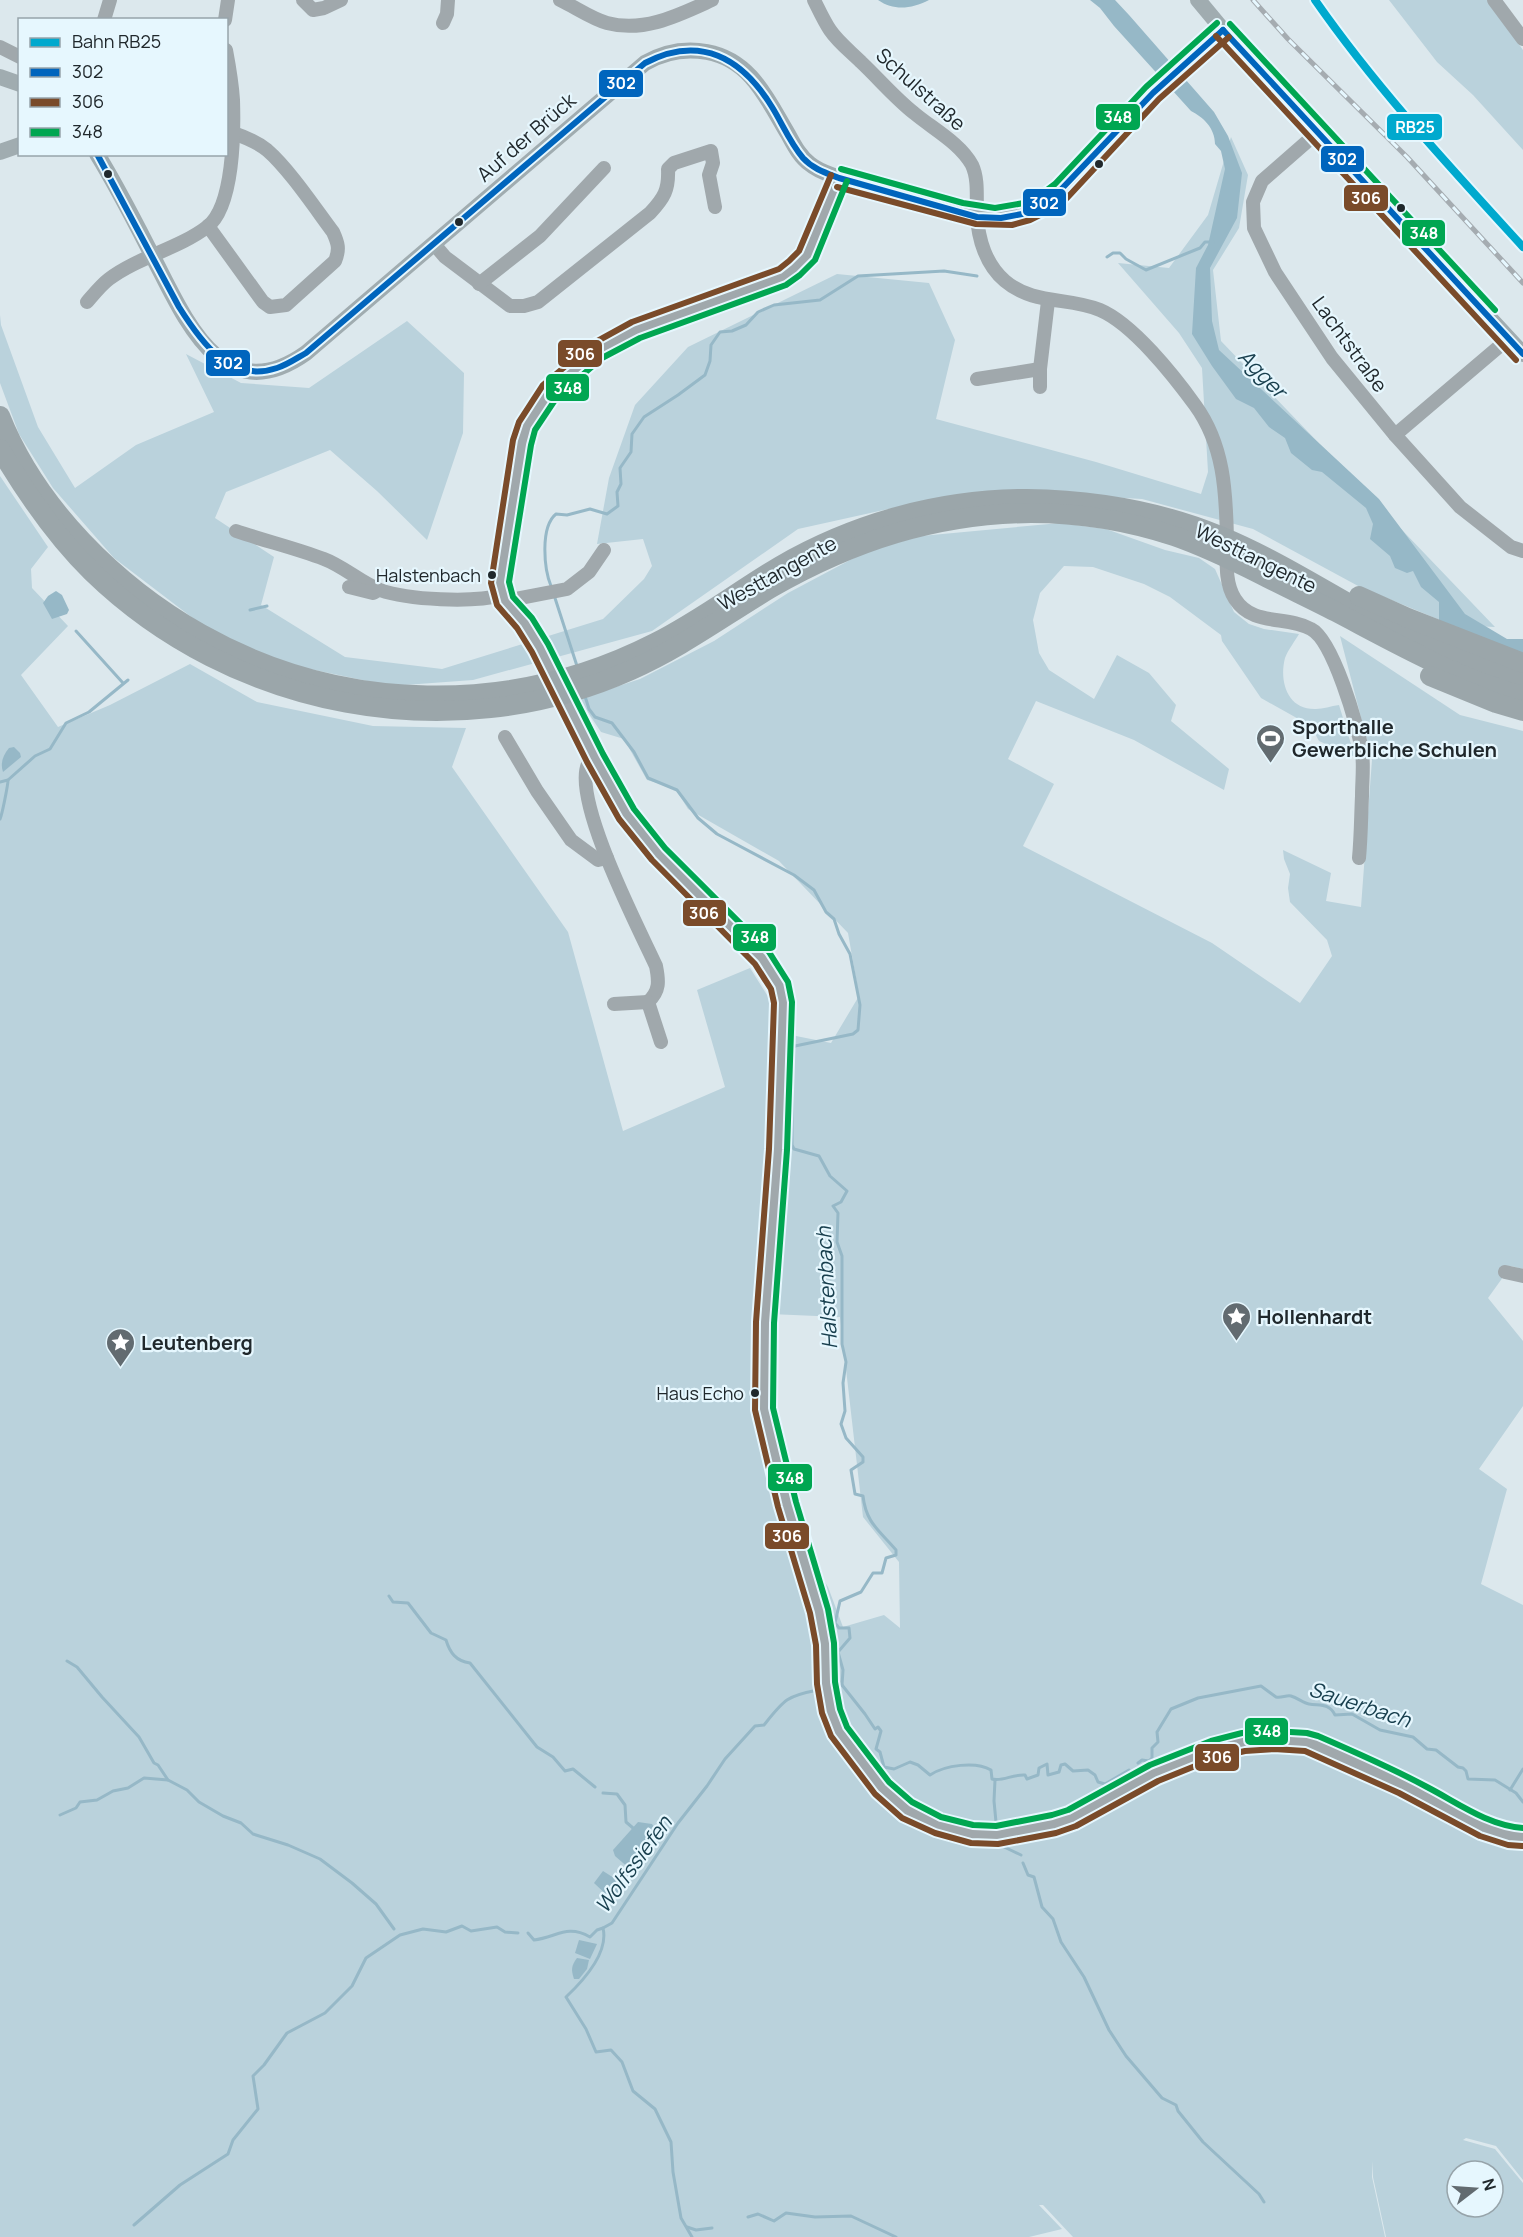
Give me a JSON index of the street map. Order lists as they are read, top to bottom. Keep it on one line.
{"streets":{"highway":["Westtangente"],"main road":["Auf der Brück"],"street":["Schulstraße","Lachtstraße"]},"crossings":[["Schulstraße","Auf der Brück"]],"water":["Agger","Halstenbach","Sauerbach","Wolfssiefen"],"places":{"other":["Halstenbach","Haus Echo"],"sports":["Sporthalle Gewerbliche Schulen"],"place":["Hollenhardt","Leutenberg"]},"lines":["rail line RB25","transit line 348","transit line 302","transit line 306"],"legend":["Bahn RB25","302","306","348"],"north":"right"}
